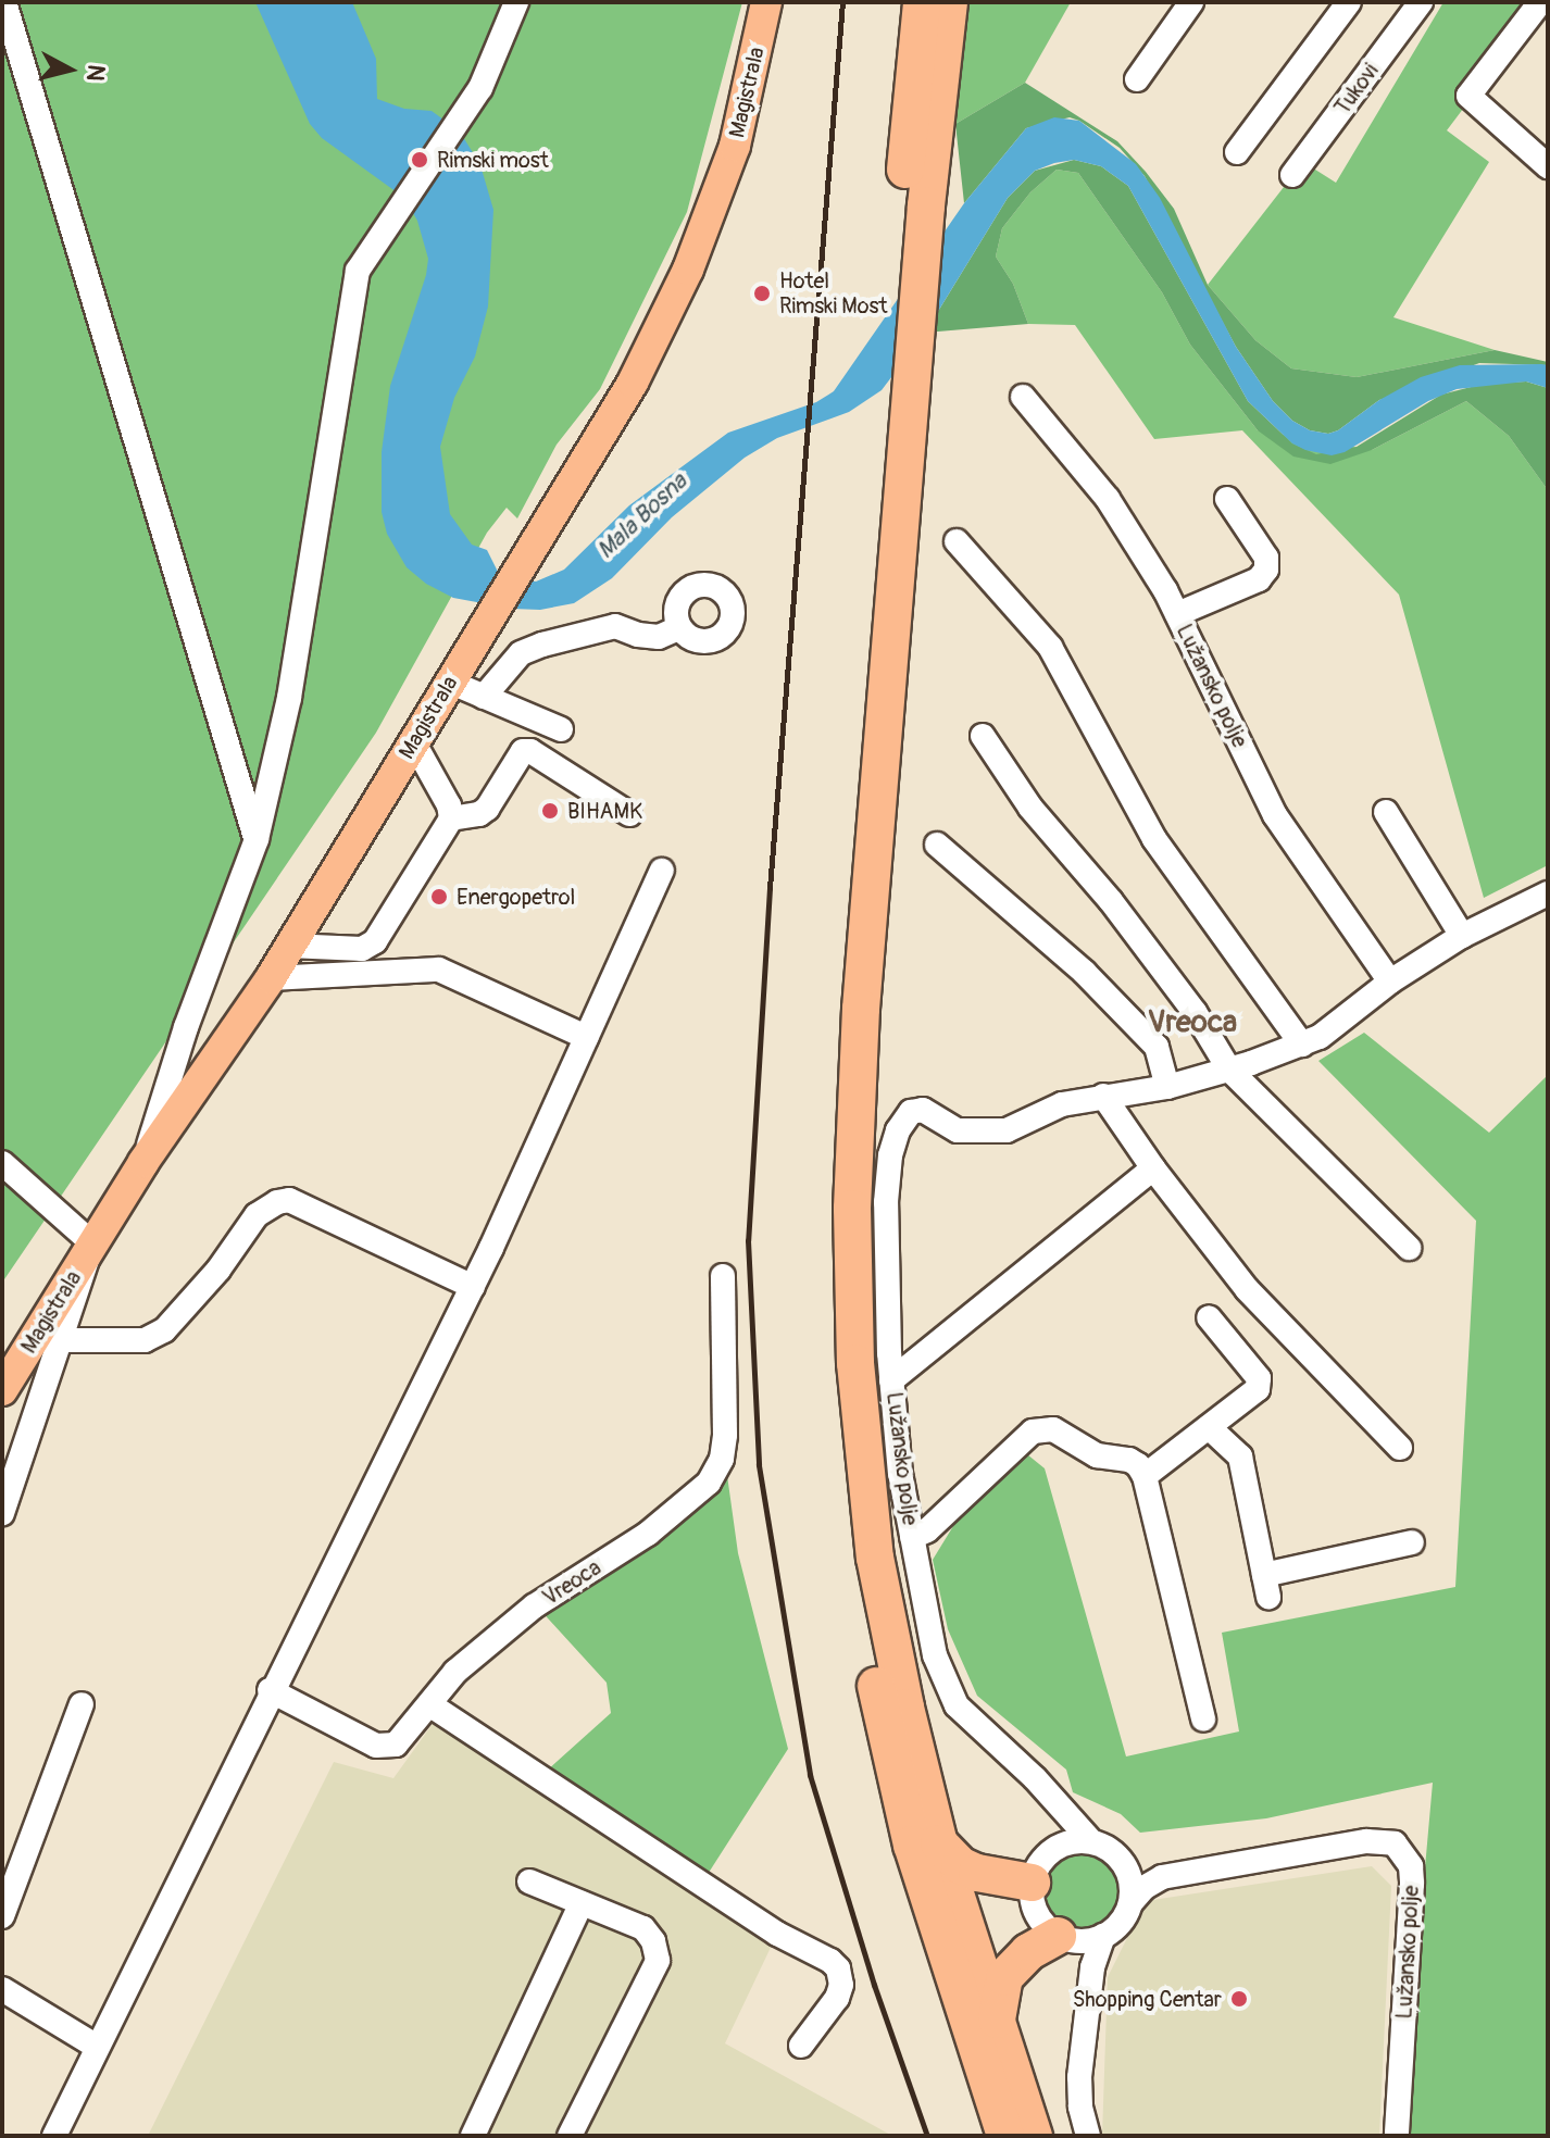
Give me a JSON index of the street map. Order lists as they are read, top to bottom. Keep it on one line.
{"streets":{"main road":["Magistrala"],"street":["Tukovi","Lužansko polje","Vreoca"]},"districts":["Vreoca"],"water":["Mala Bosna"],"places":["Rimski most","Hotel Rimski Most","BIHAMK","Energopetrol","Shopping Centar"],"north":"right"}
